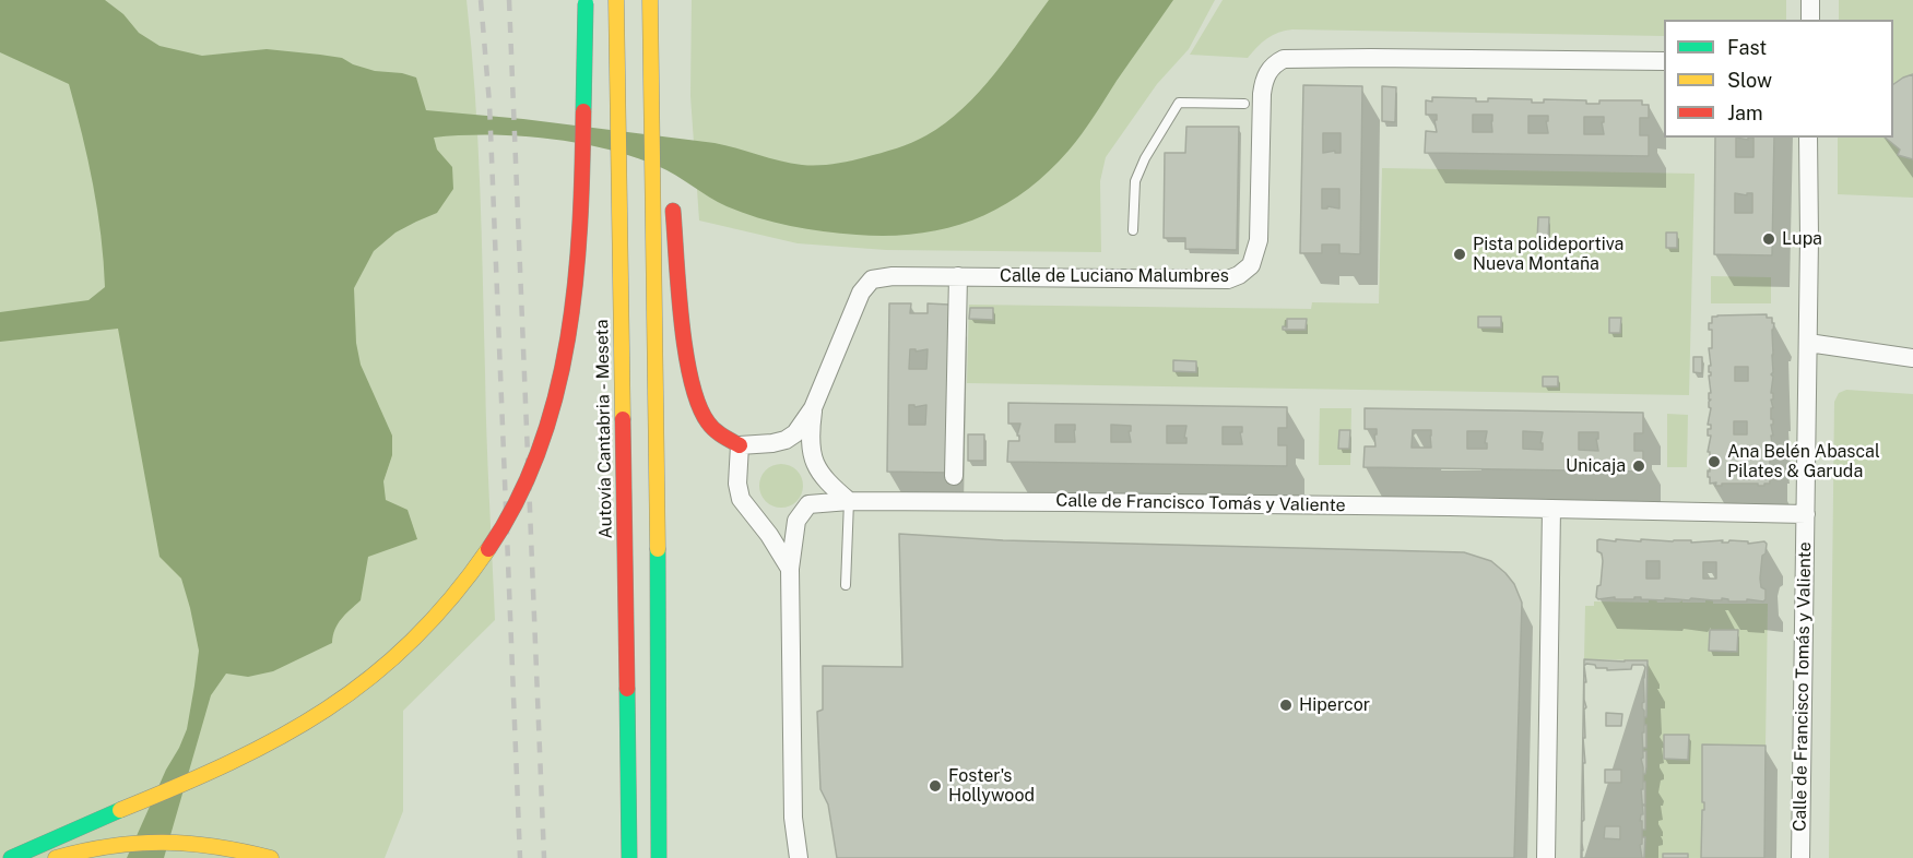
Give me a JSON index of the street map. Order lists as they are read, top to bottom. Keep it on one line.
{"streets":{"highway":["Autovía Cantabria - Meseta"],"street":["Calle de Luciano Malumbres","Calle de Francisco Tomás y Valiente"]},"crossings":[["Calle de Luciano Malumbres","Calle de Francisco Tomás y Valiente"]],"places":["Lupa","Pista polideportiva Nueva Montaña","Ana Belén Abascal Pilates & Garuda","Unicaja","Hipercor","Foster's Hollywood"],"legend":["Fast","Slow","Jam"]}
